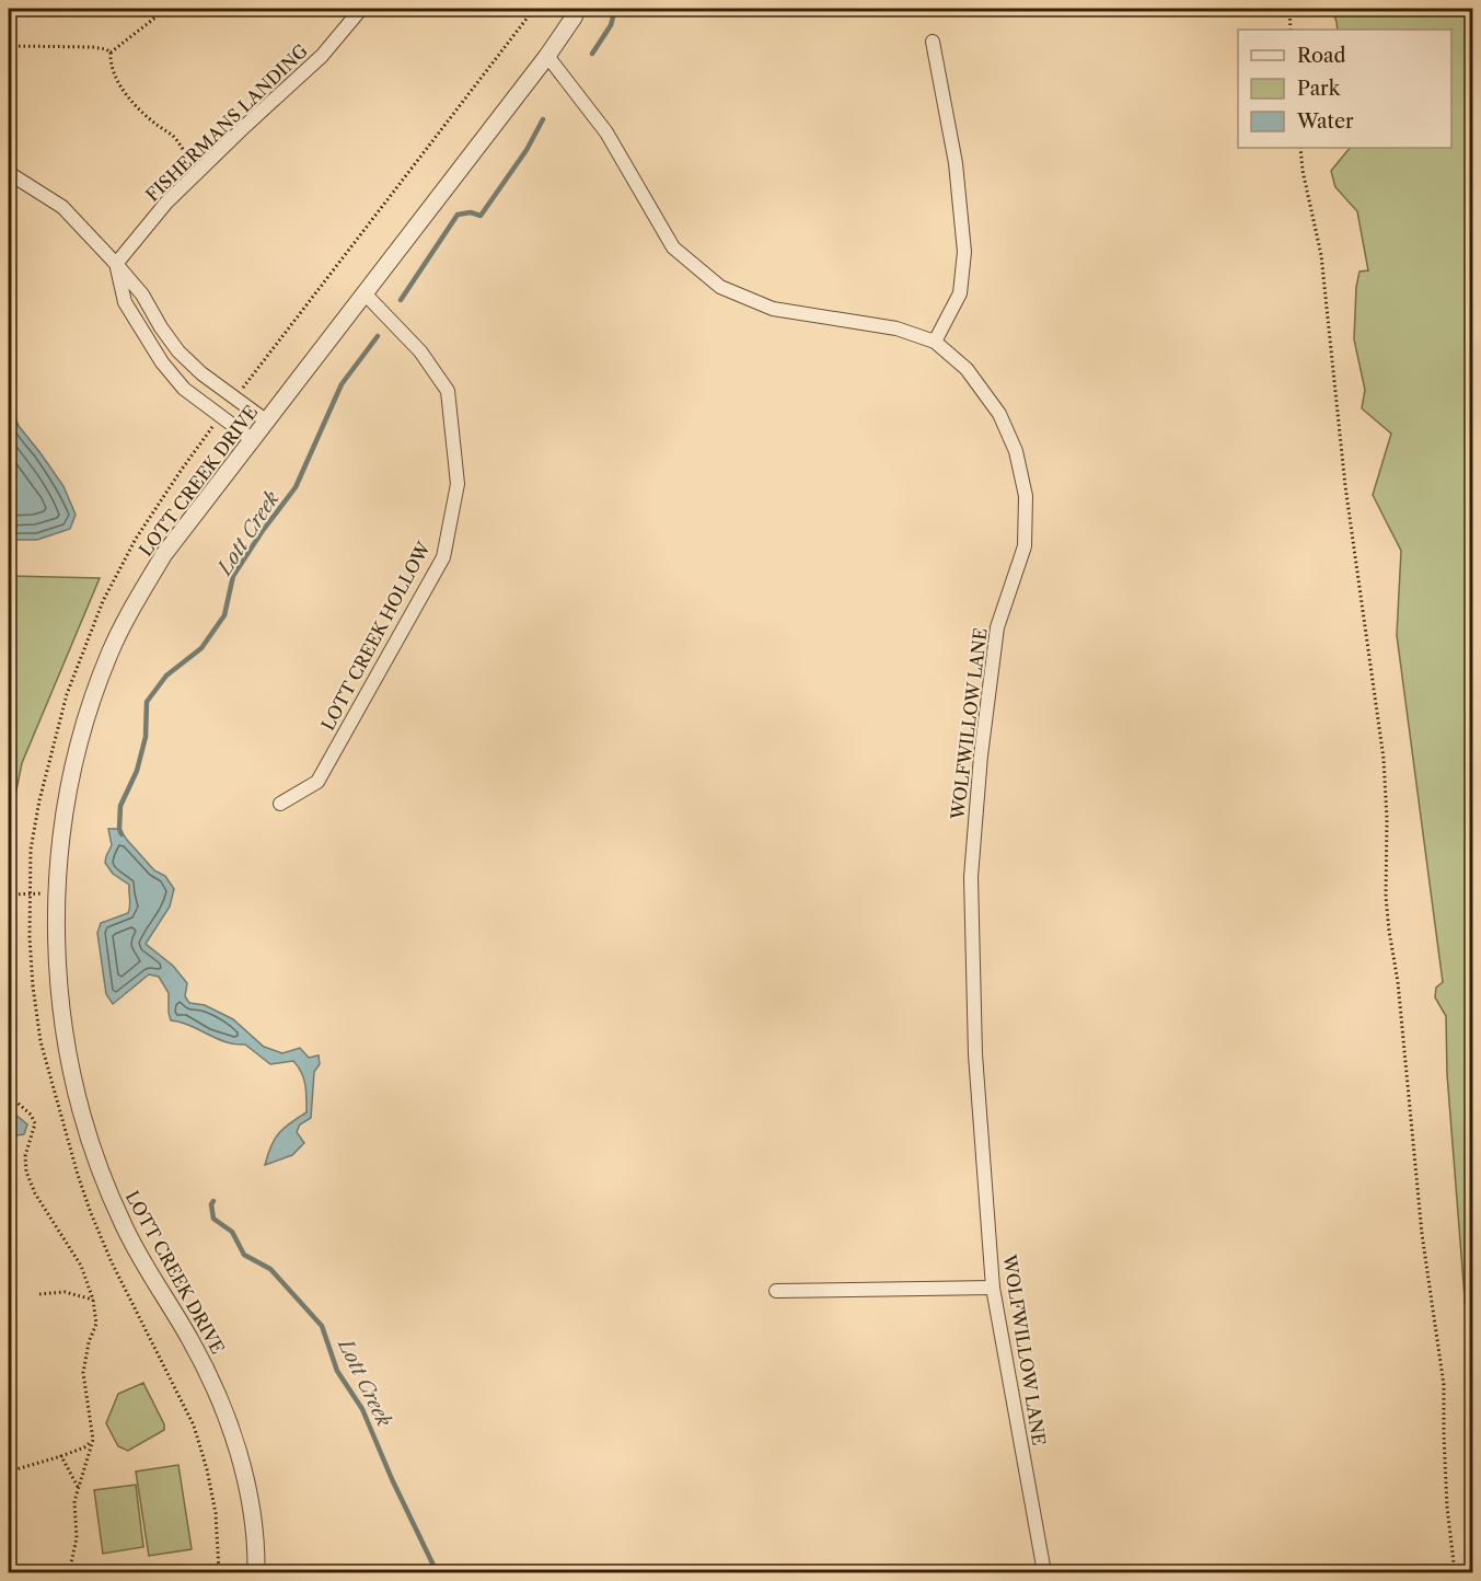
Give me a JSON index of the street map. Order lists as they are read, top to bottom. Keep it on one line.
{"streets":{"street":["FISHERMANS LANDING","LOTT CREEK DRIVE","LOTT CREEK HOLLOW","WOLFWILLOW LANE"]},"crossings":[["LOTT CREEK DRIVE","LOTT CREEK HOLLOW"],["LOTT CREEK DRIVE","WOLFWILLOW LANE"]],"water":["Lott Creek"],"legend":["Road","Park","Water"]}
